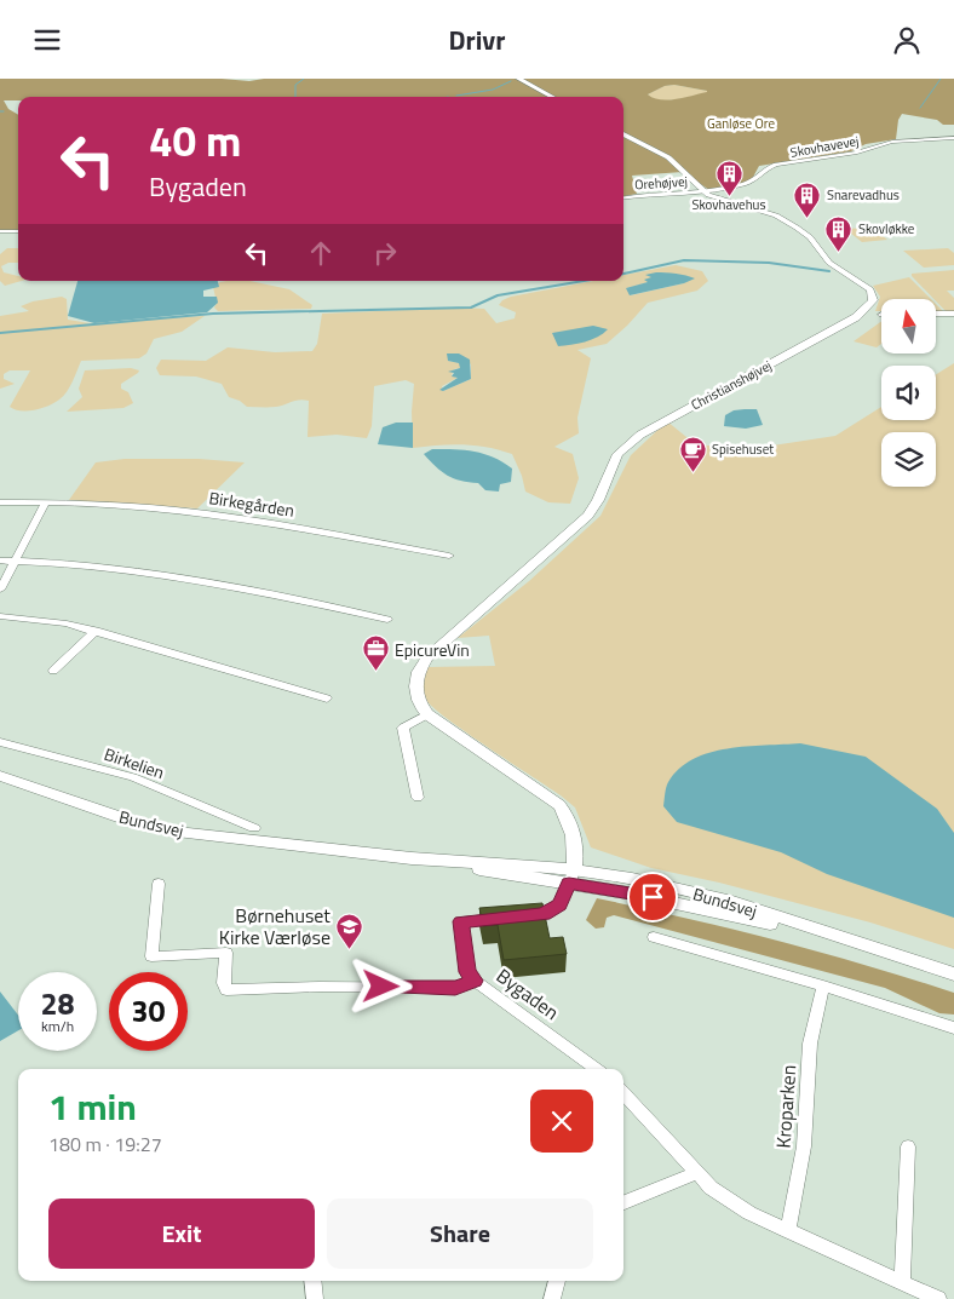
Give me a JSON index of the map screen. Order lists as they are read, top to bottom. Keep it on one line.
{"streets":{"street":["Skovhavevej","Orehøjvej","Christianshøjvej","Birkegården","Birkelien","Bundsvej","Bygaden","Kroparken"]},"crossings":[["Skovhavevej","Orehøjvej"],["Skovhavevej","Christianshøjvej"],["Orehøjvej","Christianshøjvej"],["Christianshøjvej","Bundsvej"],["Christianshøjvej","Bygaden"],["Bundsvej","Bygaden"]],"parks":["Ganløse Ore"],"places":{"building":["Skovhavehus","Snarevadhus","Skovløkke"],"cafe":["Spisehuset"],"office":["EpicureVin"],"school or university":["Børnehuset Kirke Værløse"]},"north":"top","page":{"header":"Drivr","turn":["40 m","Bygaden"],"speed":"28 km/h","limit":"30","heading":["1 min","180 m · 19:27"],"buttons":["Exit","Share"]}}
